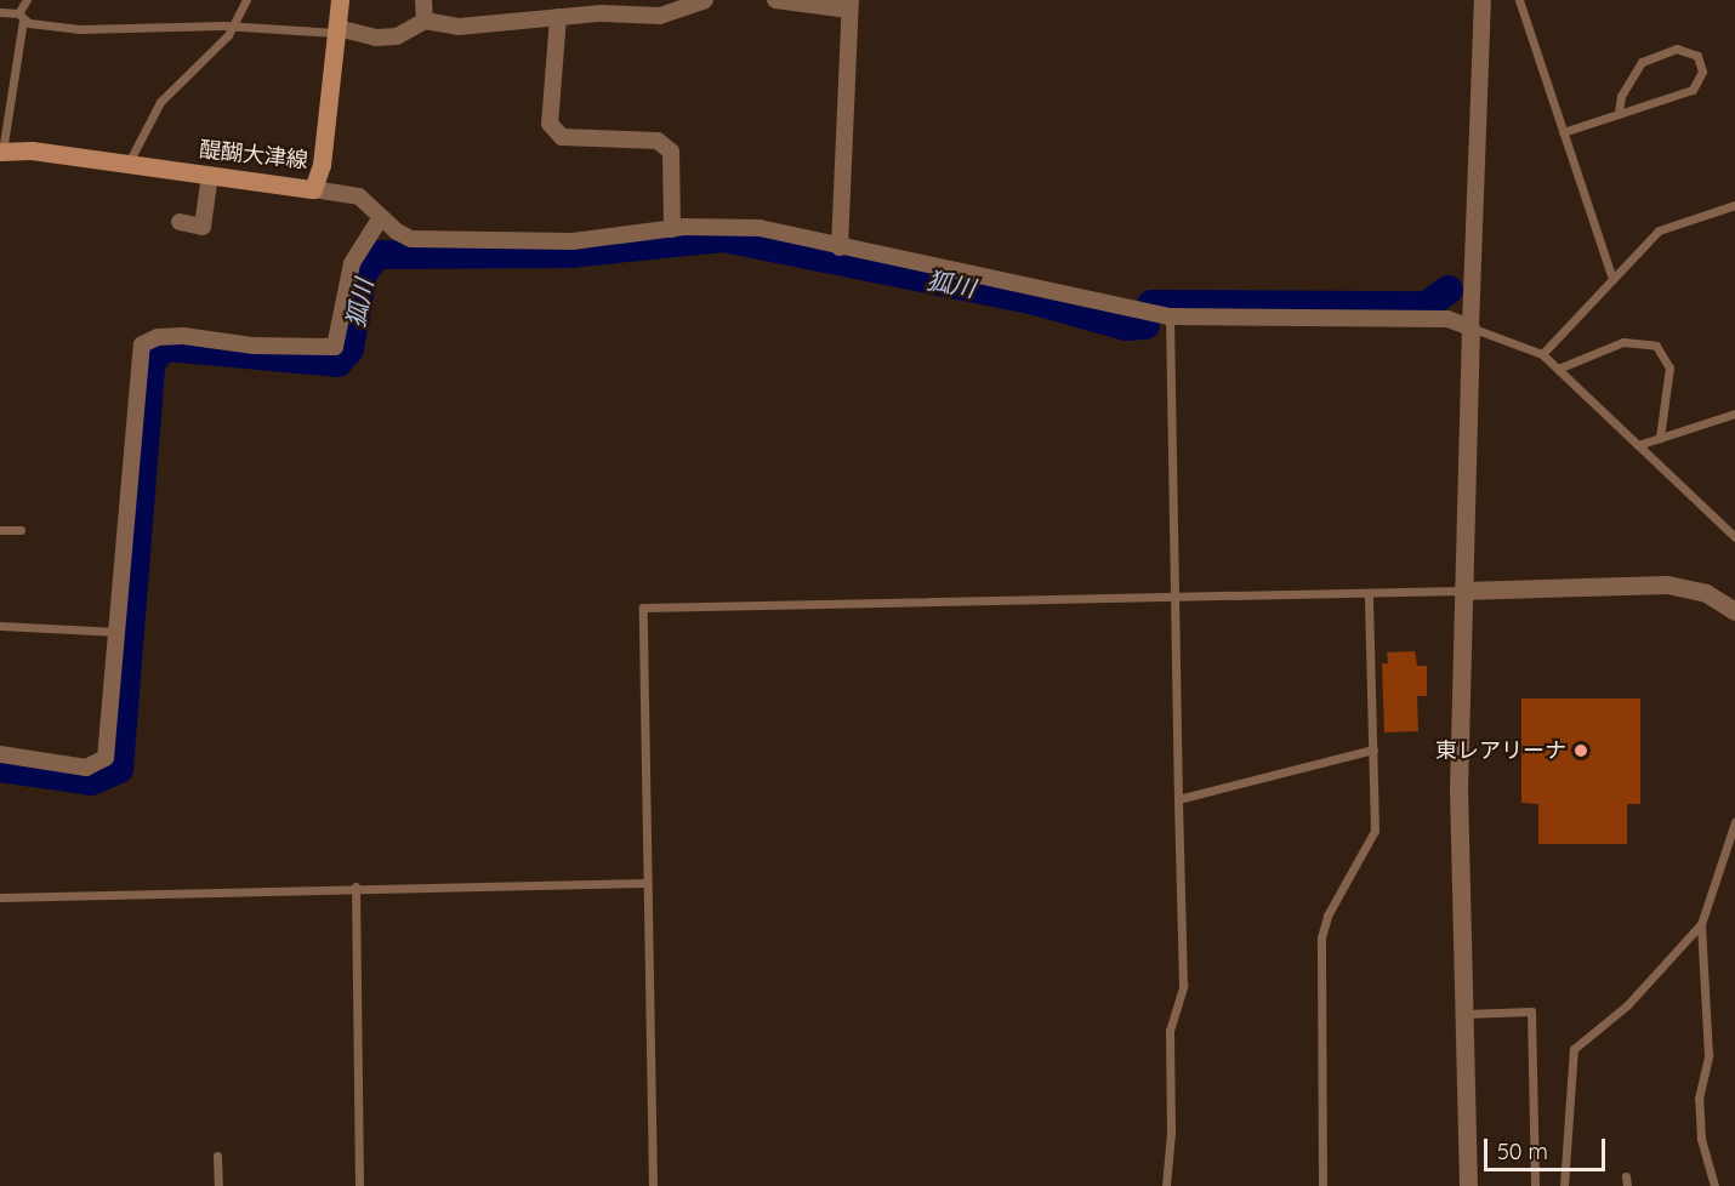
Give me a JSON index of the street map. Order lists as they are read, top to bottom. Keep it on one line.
{"streets":{"main road":["醍醐大津線"]},"water":["狐川"],"places":["東レアリーナ"],"scale_bar":"50 m"}
